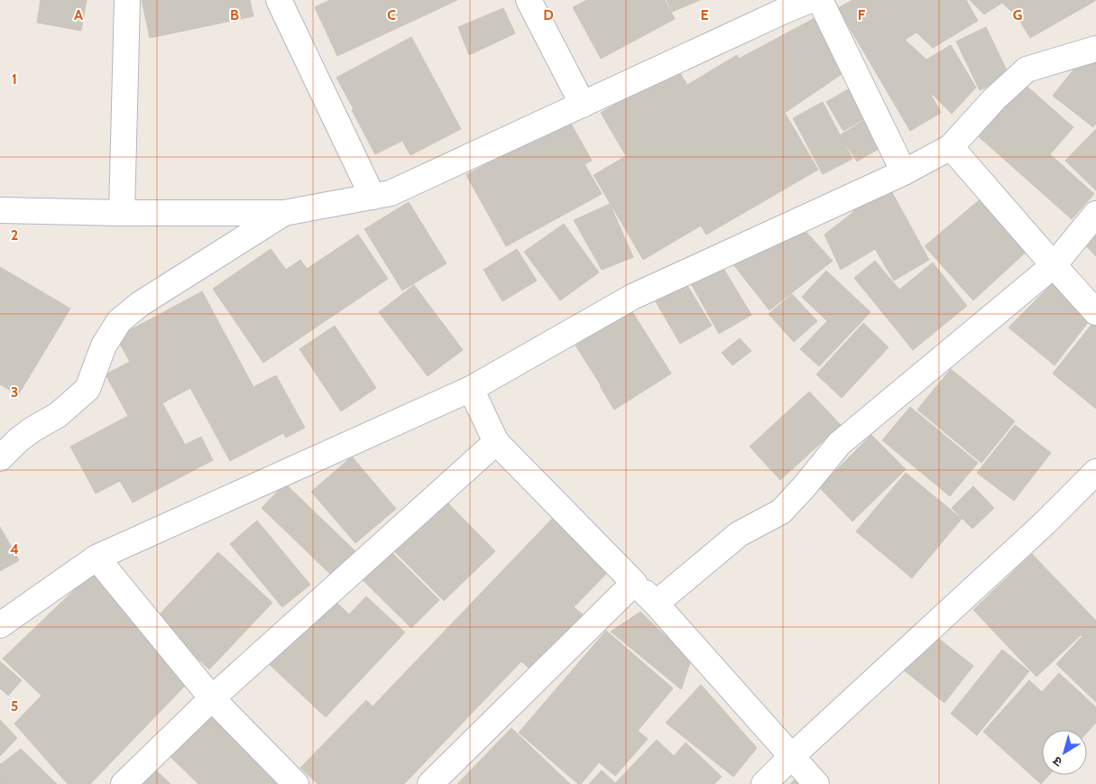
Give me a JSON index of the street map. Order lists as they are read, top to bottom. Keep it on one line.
{"north":"bottom left","grid":{"columns":["A","B","C","D","E","F","G"],"rows":["1","2","3","4","5"]}}
